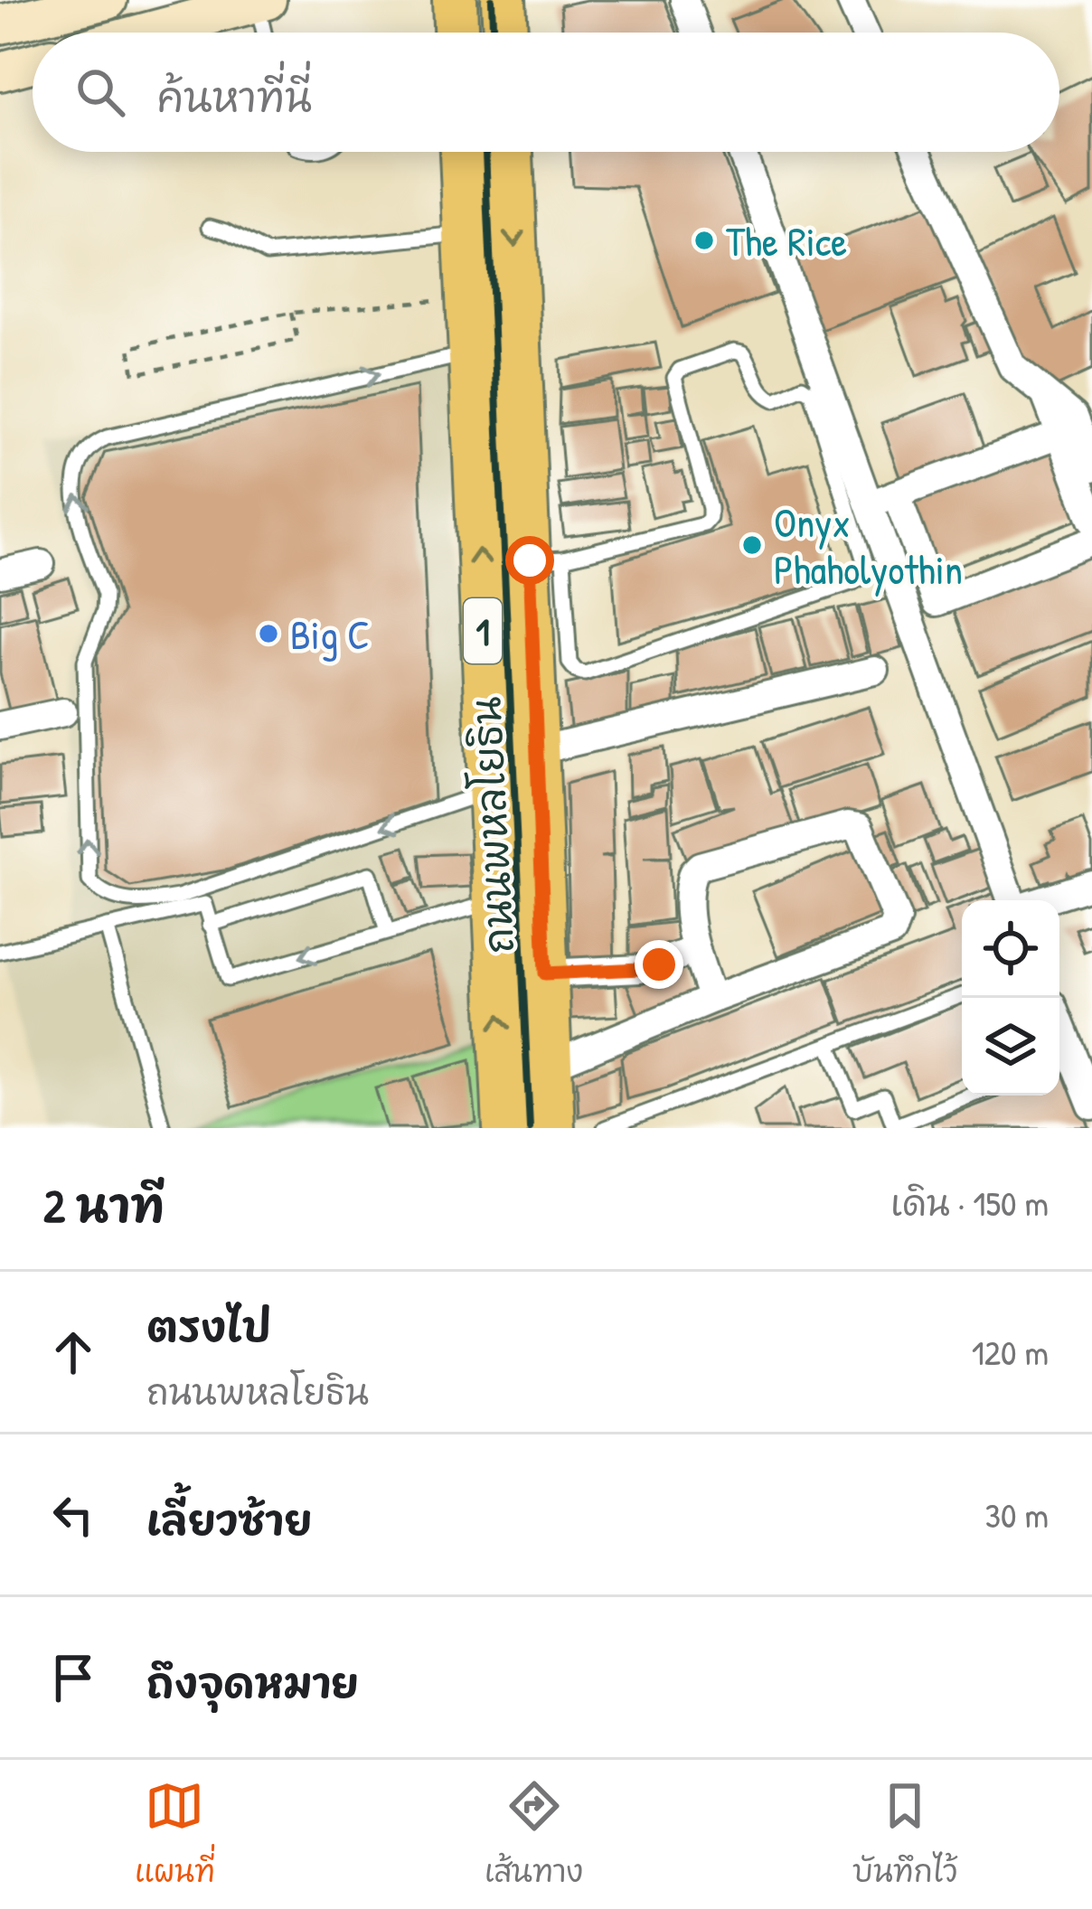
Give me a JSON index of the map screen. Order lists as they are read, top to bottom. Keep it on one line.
{"streets":{"main road":["1","ถนนพหลโยธิน"]},"places":["The Rice","Onyx Phaholyothin","Big C"],"page":{"search":"ค้นหาที่นี่","heading":["2 นาที","เดิน · 150 m"],"list":[["ตรงไป","ถนนพหลโยธิน","120 m"],["เลี้ยวซ้าย","30 m"],"ถึงจุดหมาย"],"nav":["แผนที่","เส้นทาง","บันทึกไว้"]}}
